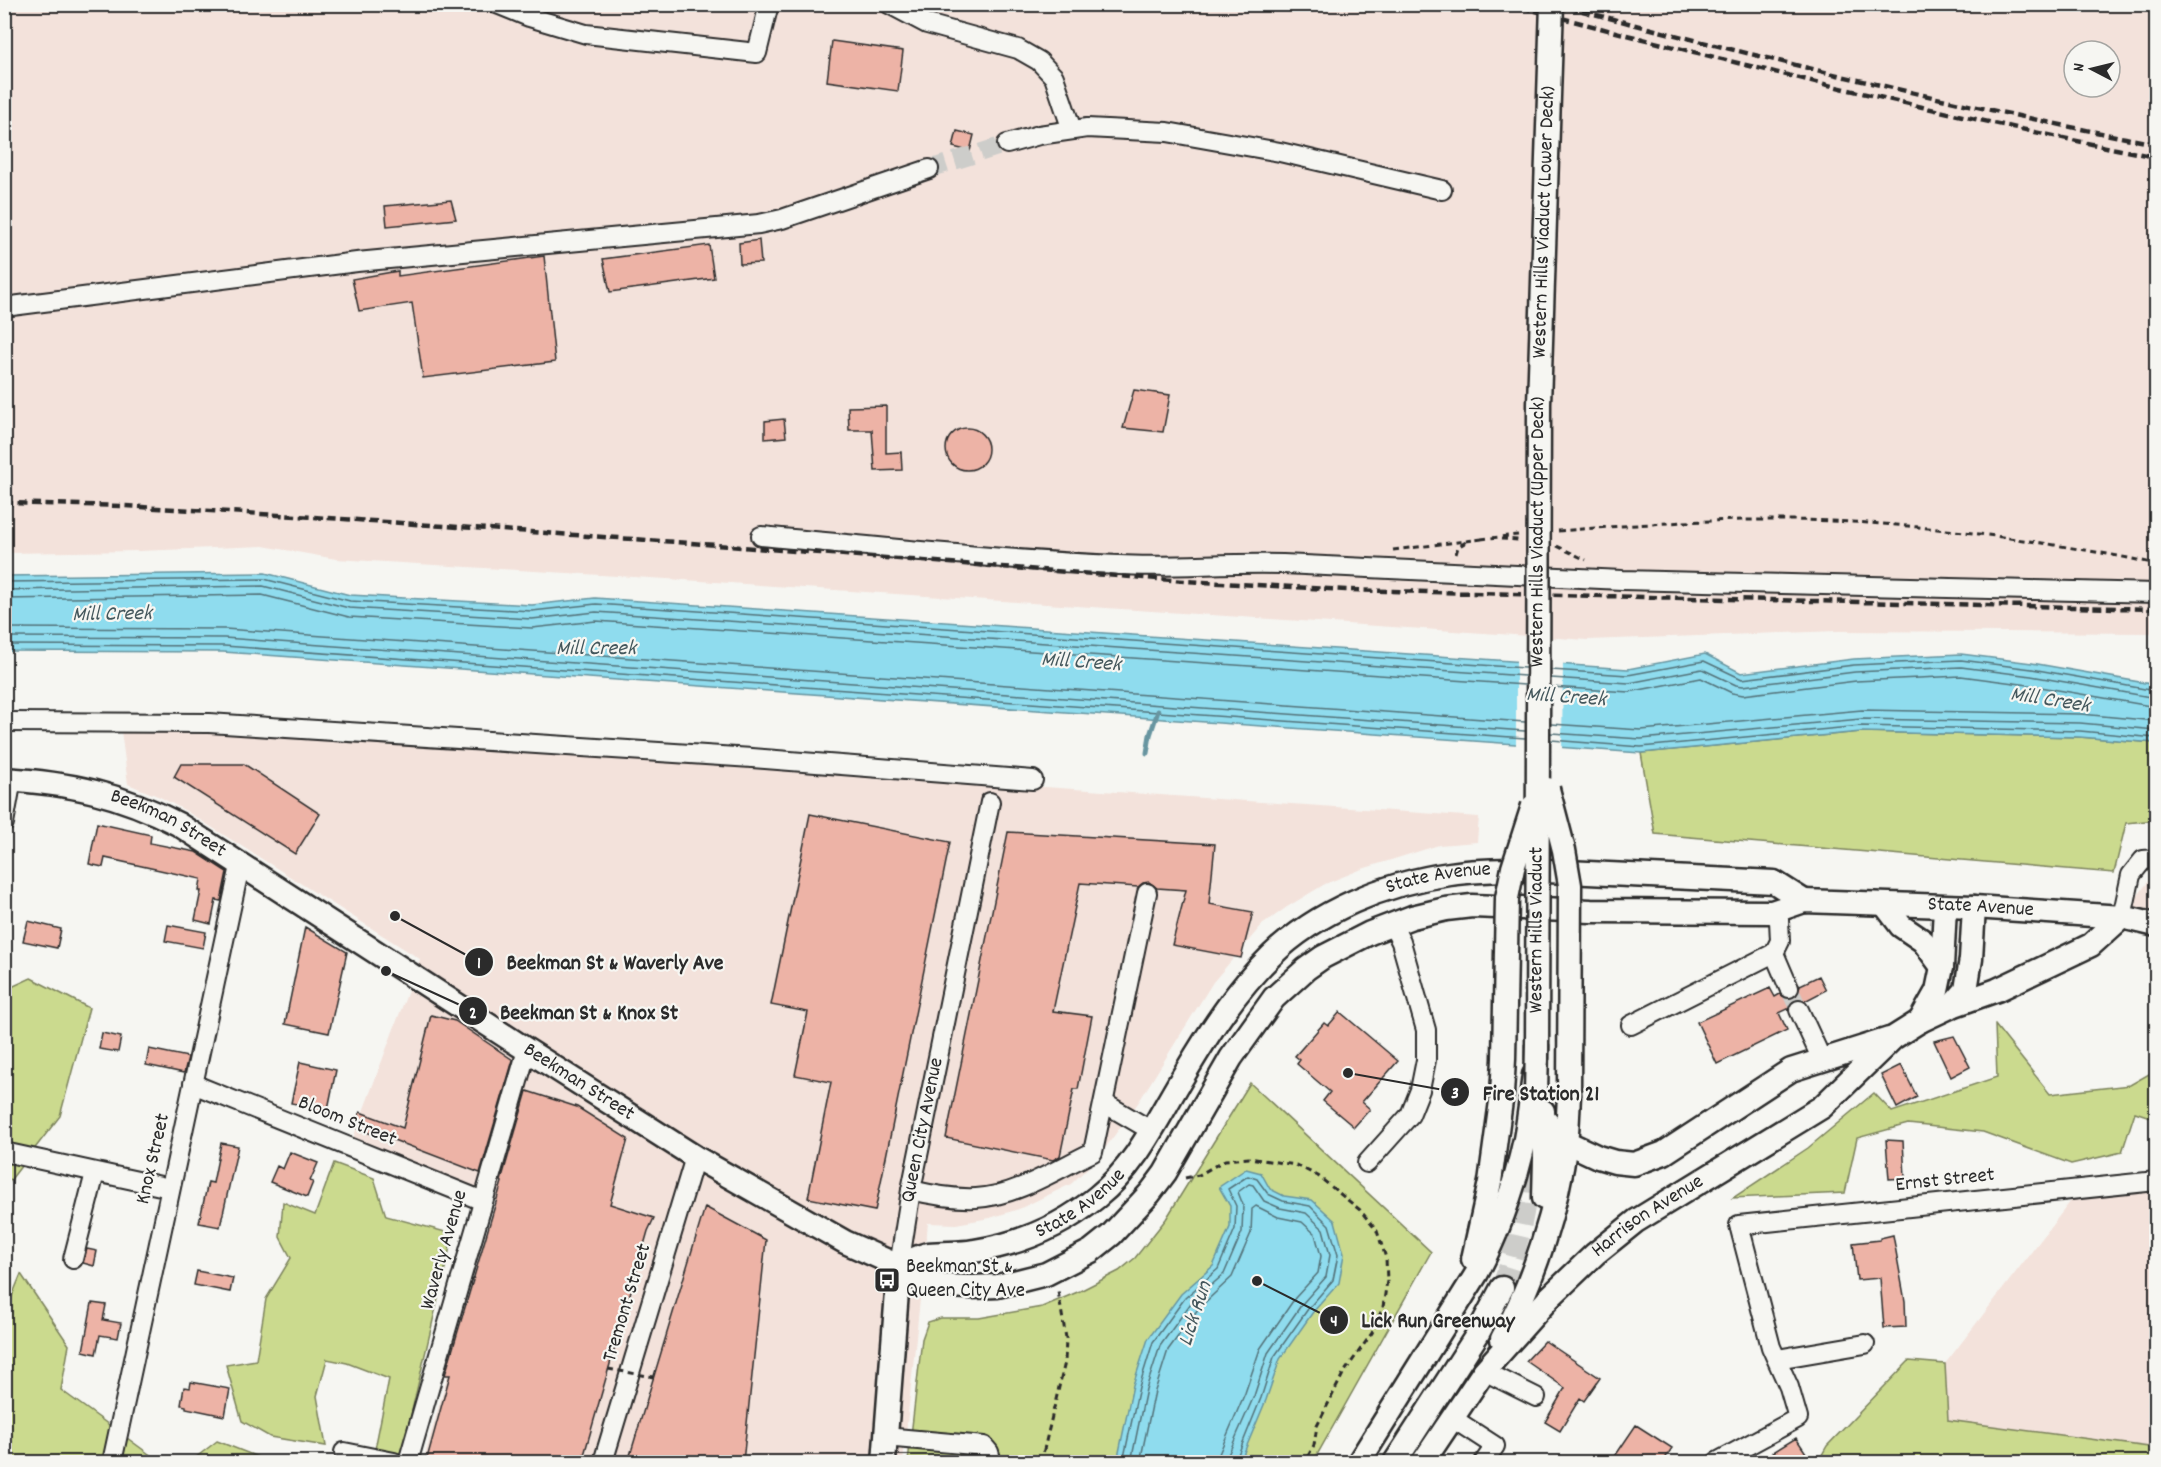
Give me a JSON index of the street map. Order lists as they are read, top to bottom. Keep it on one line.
{"streets":{"main road":["Western Hills Viaduct (Lower Deck)","Western Hills Viaduct (Upper Deck)","Beekman Street","State Avenue","Western Hills Viaduct","Queen City Avenue","Harrison Avenue"],"street":["Bloom Street","Knox Street","Ernst Street","Waverly Avenue","Tremont Street"]},"crossings":[["Western Hills Viaduct (Lower Deck)","Western Hills Viaduct (Upper Deck)"],["Western Hills Viaduct (Lower Deck)","Western Hills Viaduct"],["Beekman Street","State Avenue"],["Beekman Street","Queen City Avenue"],["Beekman Street","Knox Street"],["Beekman Street","Waverly Avenue"],["Beekman Street","Tremont Street"],["State Avenue","Queen City Avenue"],["State Avenue","Harrison Avenue"],["Bloom Street","Knox Street"],["Bloom Street","Waverly Avenue"]],"water":["Mill Creek","Lick Run"],"places":{"other":["Beekman St & Waverly Ave","Beekman St & Knox St","Fire Station 21","Lick Run Greenway"],"bus stop":["Beekman St & Queen City Ave"]},"north":"left"}
